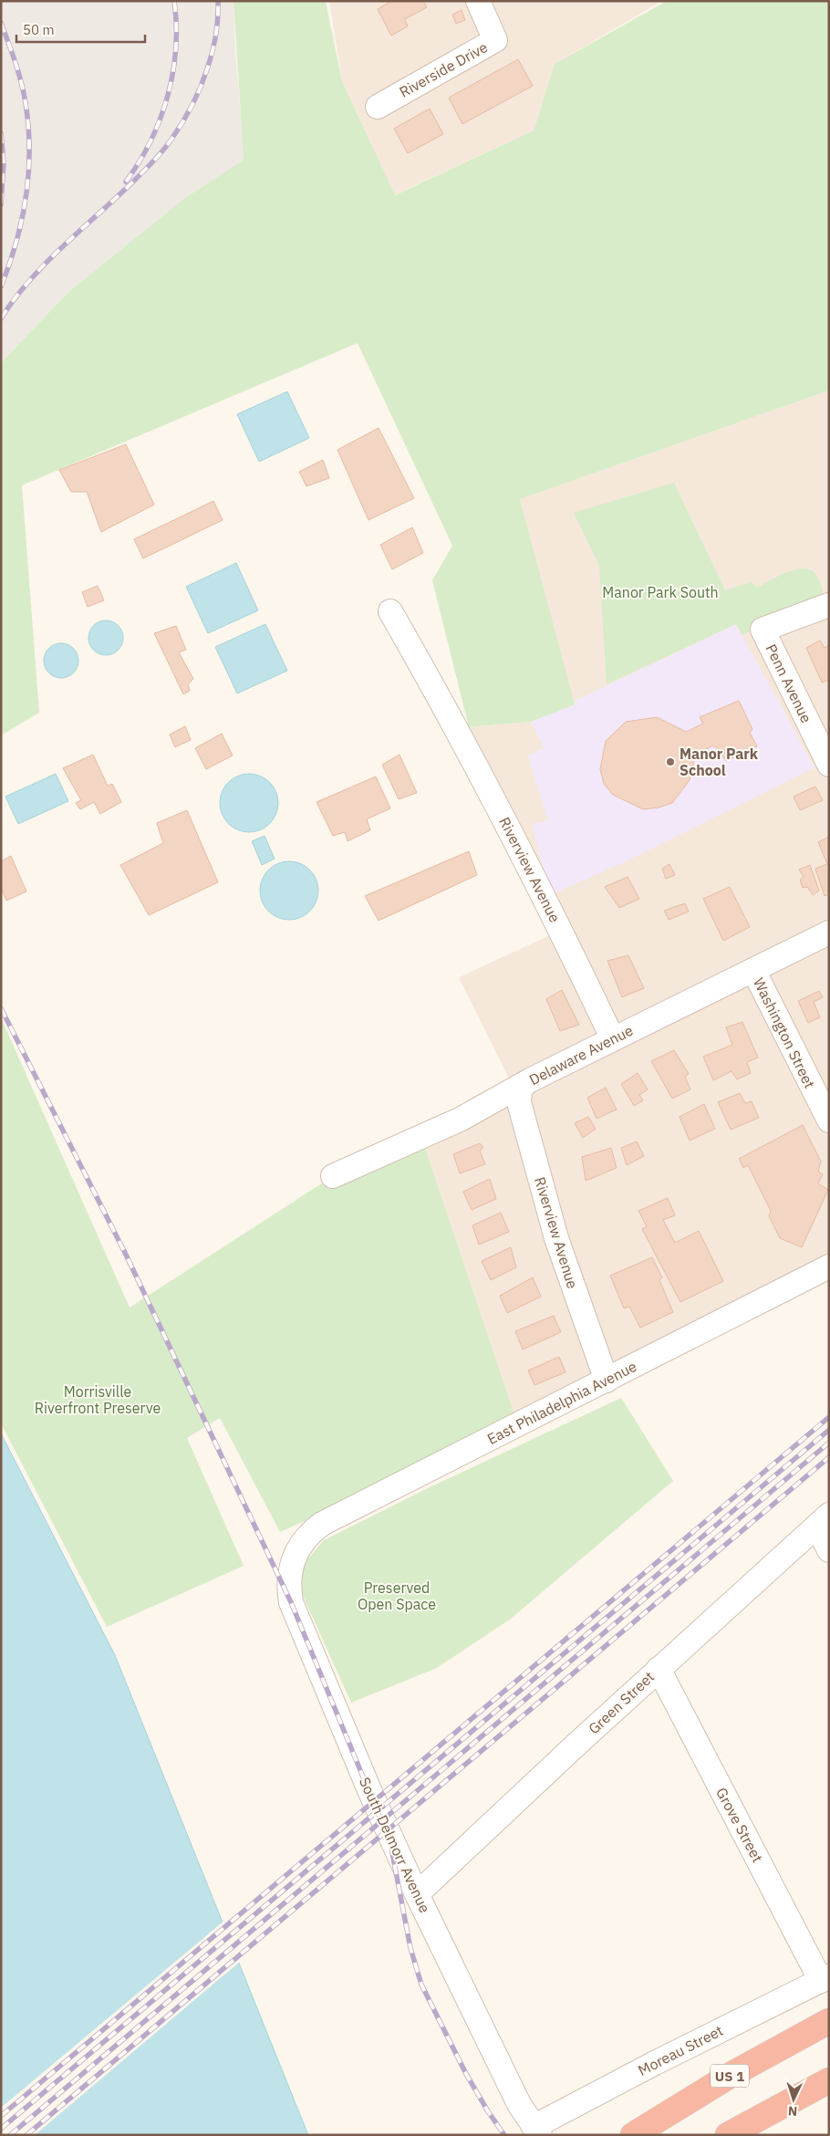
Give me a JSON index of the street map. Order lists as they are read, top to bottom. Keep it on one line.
{"streets":{"highway":["US 1"],"street":["Riverside Drive","Penn Avenue","Riverview Avenue","Washington Street","Delaware Avenue","East Philadelphia Avenue","Green Street","Grove Street","South Delmorr Avenue","Moreau Street"]},"crossings":[["Riverview Avenue","Delaware Avenue"],["Riverview Avenue","East Philadelphia Avenue"],["Washington Street","Delaware Avenue"],["East Philadelphia Avenue","South Delmorr Avenue"],["Green Street","Grove Street"],["Green Street","South Delmorr Avenue"],["Grove Street","Moreau Street"],["South Delmorr Avenue","Moreau Street"]],"parks":["Manor Park South","Morrisville Riverfront Preserve","Preserved Open Space"],"places":["Manor Park School"],"scale_bar":"50 m","north":"bottom"}
